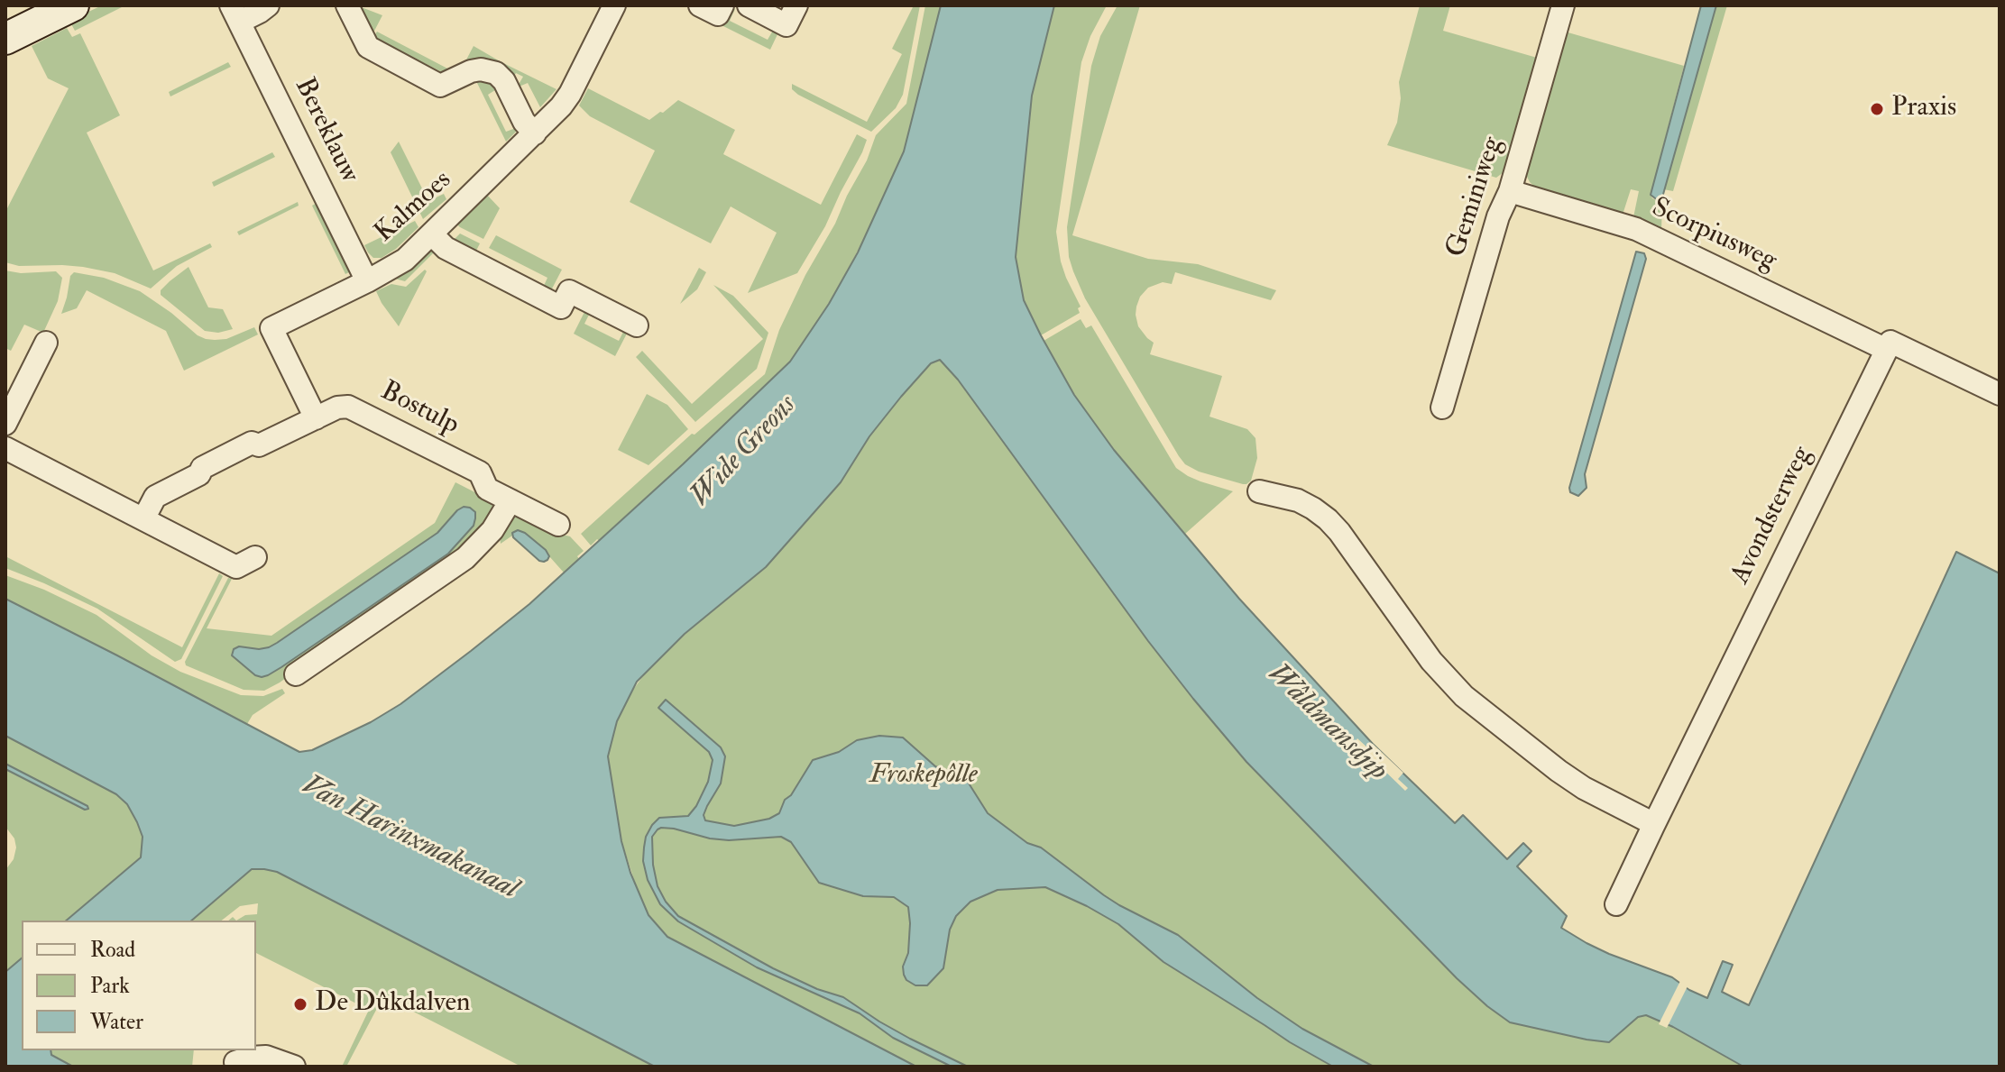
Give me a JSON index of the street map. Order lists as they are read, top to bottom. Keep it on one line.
{"streets":{"street":["Bereklauw","Geminiweg","Kalmoes","Scorpiusweg","Bostulp","Avondsterweg"]},"crossings":[["Bereklauw","Kalmoes"],["Geminiweg","Scorpiusweg"],["Kalmoes","Bostulp"],["Scorpiusweg","Avondsterweg"]],"water":["Wide Greons","Wâldmansdjip","Van Harinxmakanaal"],"parks":["Froskepôlle"],"places":["Praxis","De Dûkdalven"],"legend":["Road","Park","Water"]}
